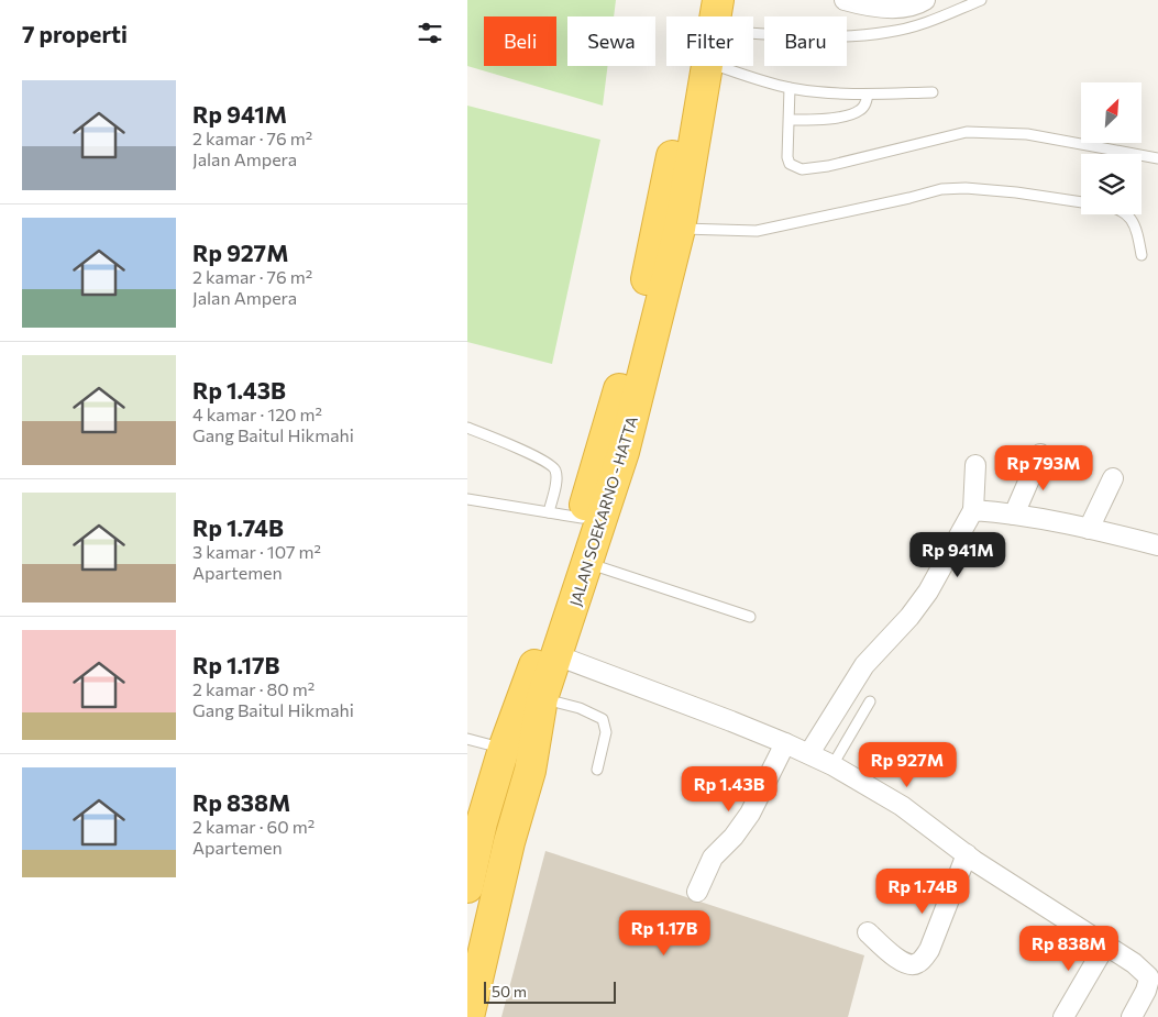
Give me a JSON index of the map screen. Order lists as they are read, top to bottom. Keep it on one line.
{"streets":{"highway":["JALAN SOEKARNO - HATTA"]},"scale_bar":"50 m","north":"top right","page":{"heading":"7 properti","chip":["Beli","Sewa","Filter","Baru"],"list":[{"name":"Rp 941M","note":"2 kamar · 76 m² · Jalan Ampera"},{"name":"Rp 927M","note":"2 kamar · 76 m² · Jalan Ampera"},{"name":"Rp 1.43B","note":"4 kamar · 120 m² · Gang Baitul Hikmahi"},{"name":"Rp 1.74B","note":"3 kamar · 107 m² · Apartemen"},{"name":"Rp 1.17B","note":"2 kamar · 80 m² · Gang Baitul Hikmahi"},{"name":"Rp 838M","note":"2 kamar · 60 m² · Apartemen"}],"price":["Rp 793M","Rp 941M","Rp 927M","Rp 1.43B","Rp 1.74B","Rp 1.17B","Rp 838M"],"scale":"50 m"}}
